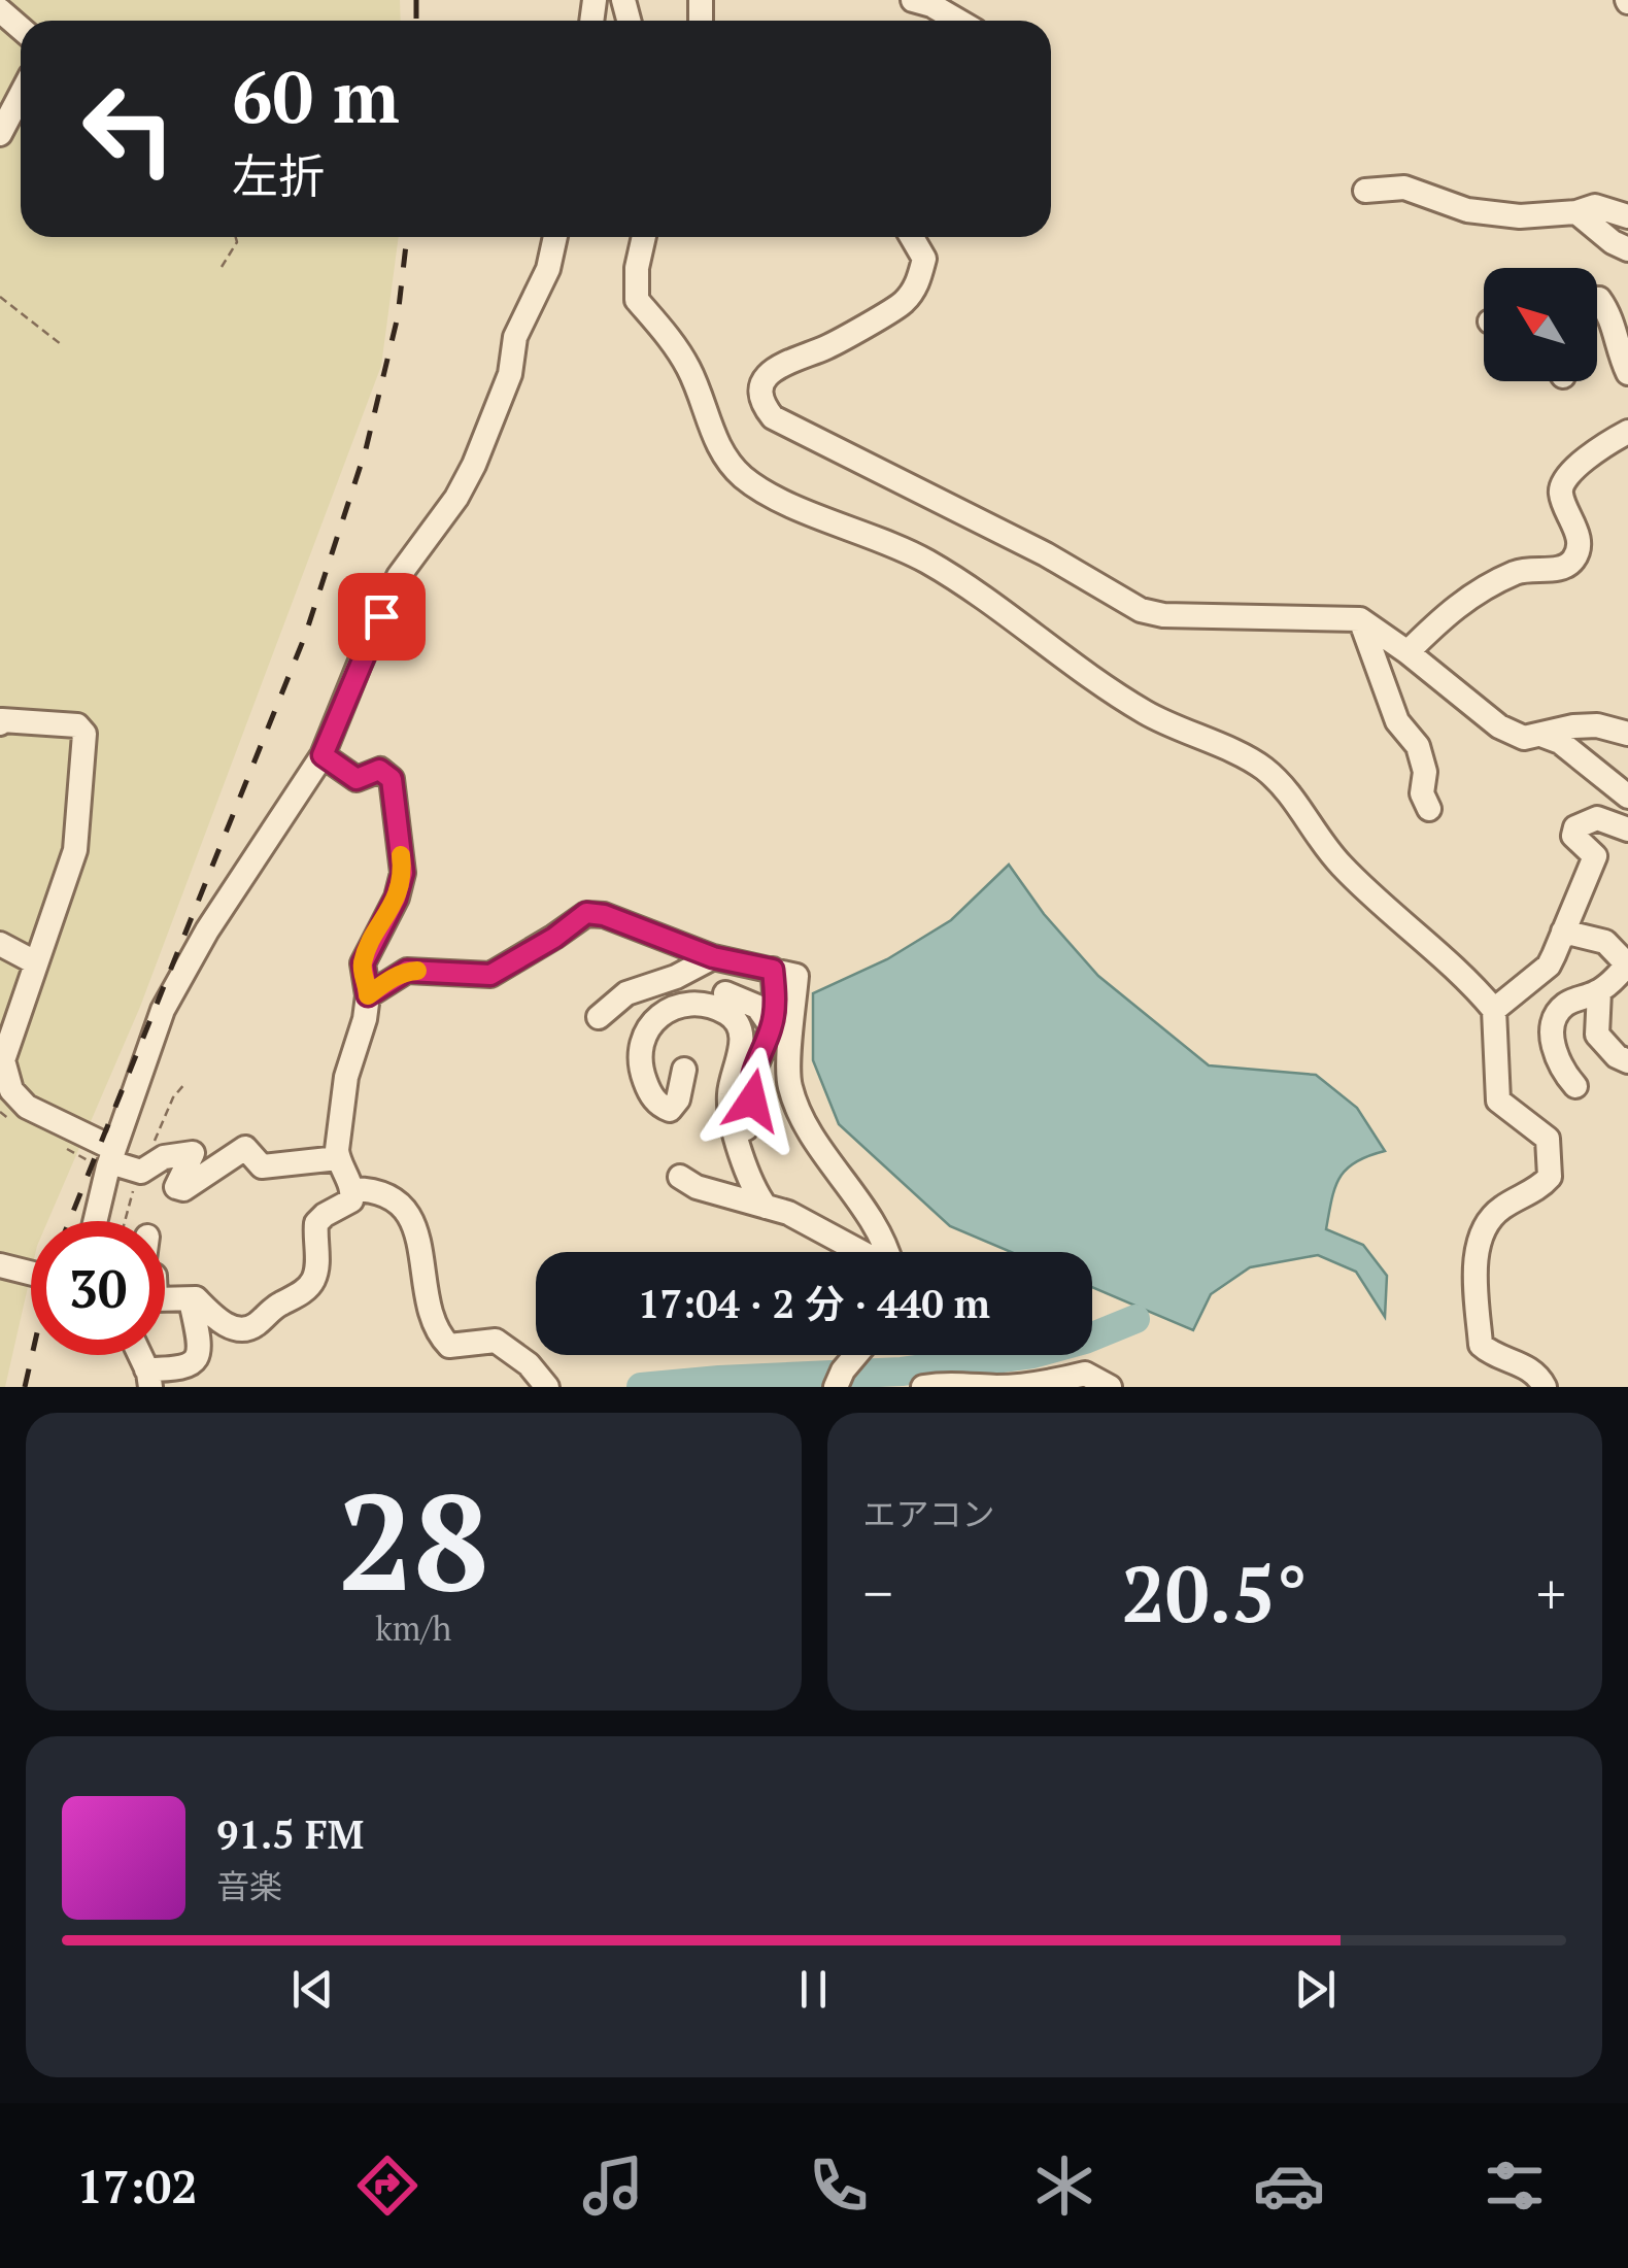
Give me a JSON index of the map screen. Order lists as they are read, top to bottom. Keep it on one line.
{"north":"top left","page":{"turn":["60 m","左折"],"limit":"30","trip":"17:04 · 2 分 · 440 m","tile":[["28","km/h"],"エアコン"],"heat":["−","20.5°","+"],"song":["91.5 FM","音楽"],"tabs":"17:02"}}
